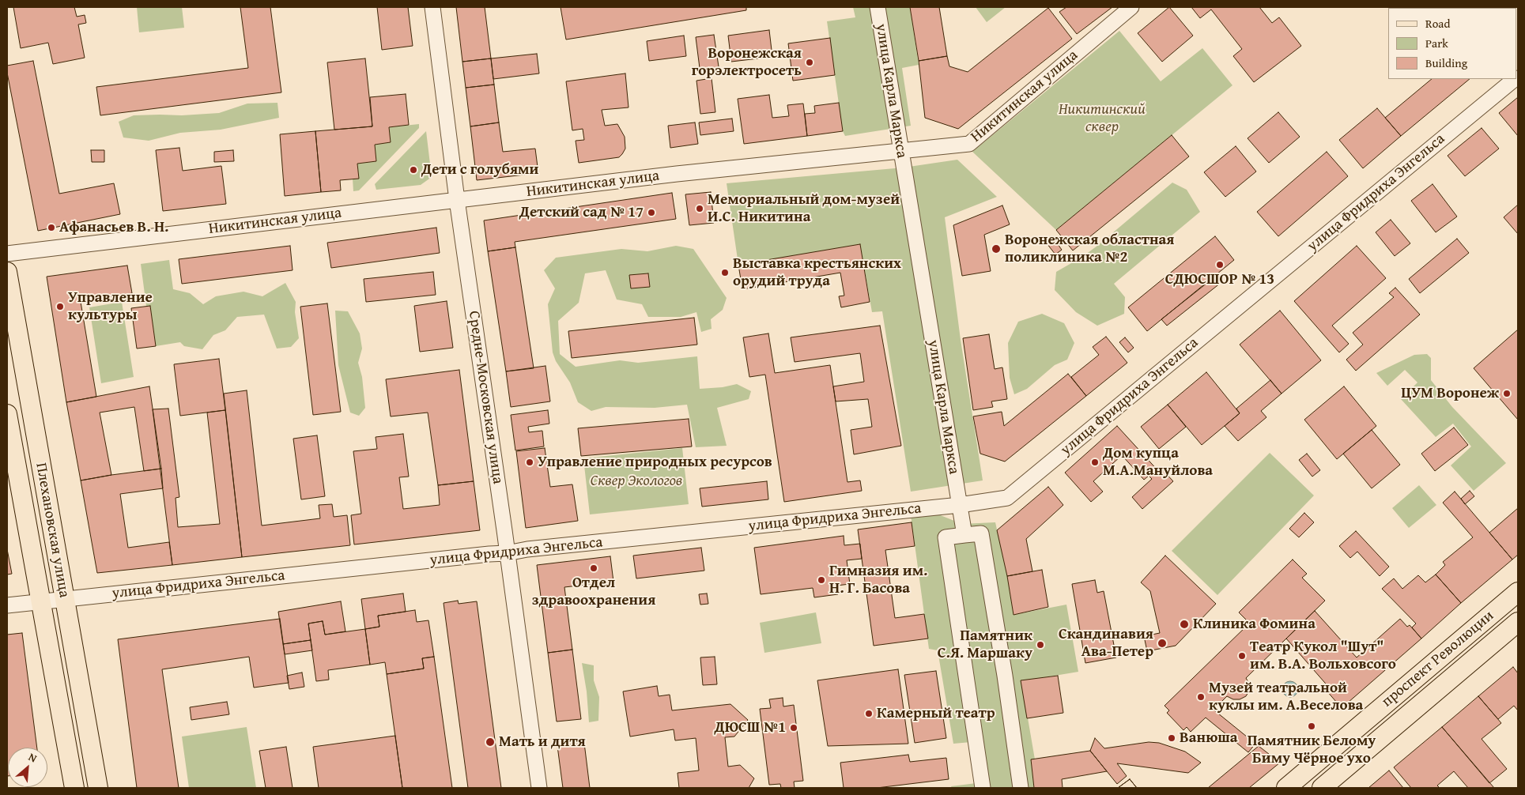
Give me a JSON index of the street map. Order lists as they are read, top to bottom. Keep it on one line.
{"streets":{"main road":["Плехановская улица","проспект Революции"],"street":["улица Карла Маркса","Никитинская улица","улица Фридриха Энгельса","Средне-Московская улица"]},"crossings":[["улица Карла Маркса","Никитинская улица"],["улица Карла Маркса","улица Фридриха Энгельса"],["Никитинская улица","Средне-Московская улица"],["улица Фридриха Энгельса","Средне-Московская улица"],["улица Фридриха Энгельса","Плехановская улица"]],"parks":["Никитинский сквер","Сквер Экологов"],"places":["Воронежская горэлектросеть","Дети с голубями","Мемориальный дом-музей И.С. Никитина","Детский сад № 17","Афанасьев В. Н.","Воронежская областная поликлиника №2","СДЮСШОР № 13","Выставка крестьянских орудий труда","Управление культуры","ЦУМ Воронеж","Управление природных ресурсов","Дом купца М.А.Мануйлова","Отдел здравоохранения","Гимназия им. Н. Г. Басова","Клиника Фомина","Скандинавия Ава-Петер","Памятник С.Я. Маршаку","Театр Кукол \"Шут\" им. В.А. Вольховсого","Музей театральной куклы им. А.Веселова","Камерный театр","Памятник Белому Биму Чёрное ухо","ДЮСШ №1","Ванюша","Мать и дитя"],"legend":["Road","Park","Building"],"north":"top right"}
